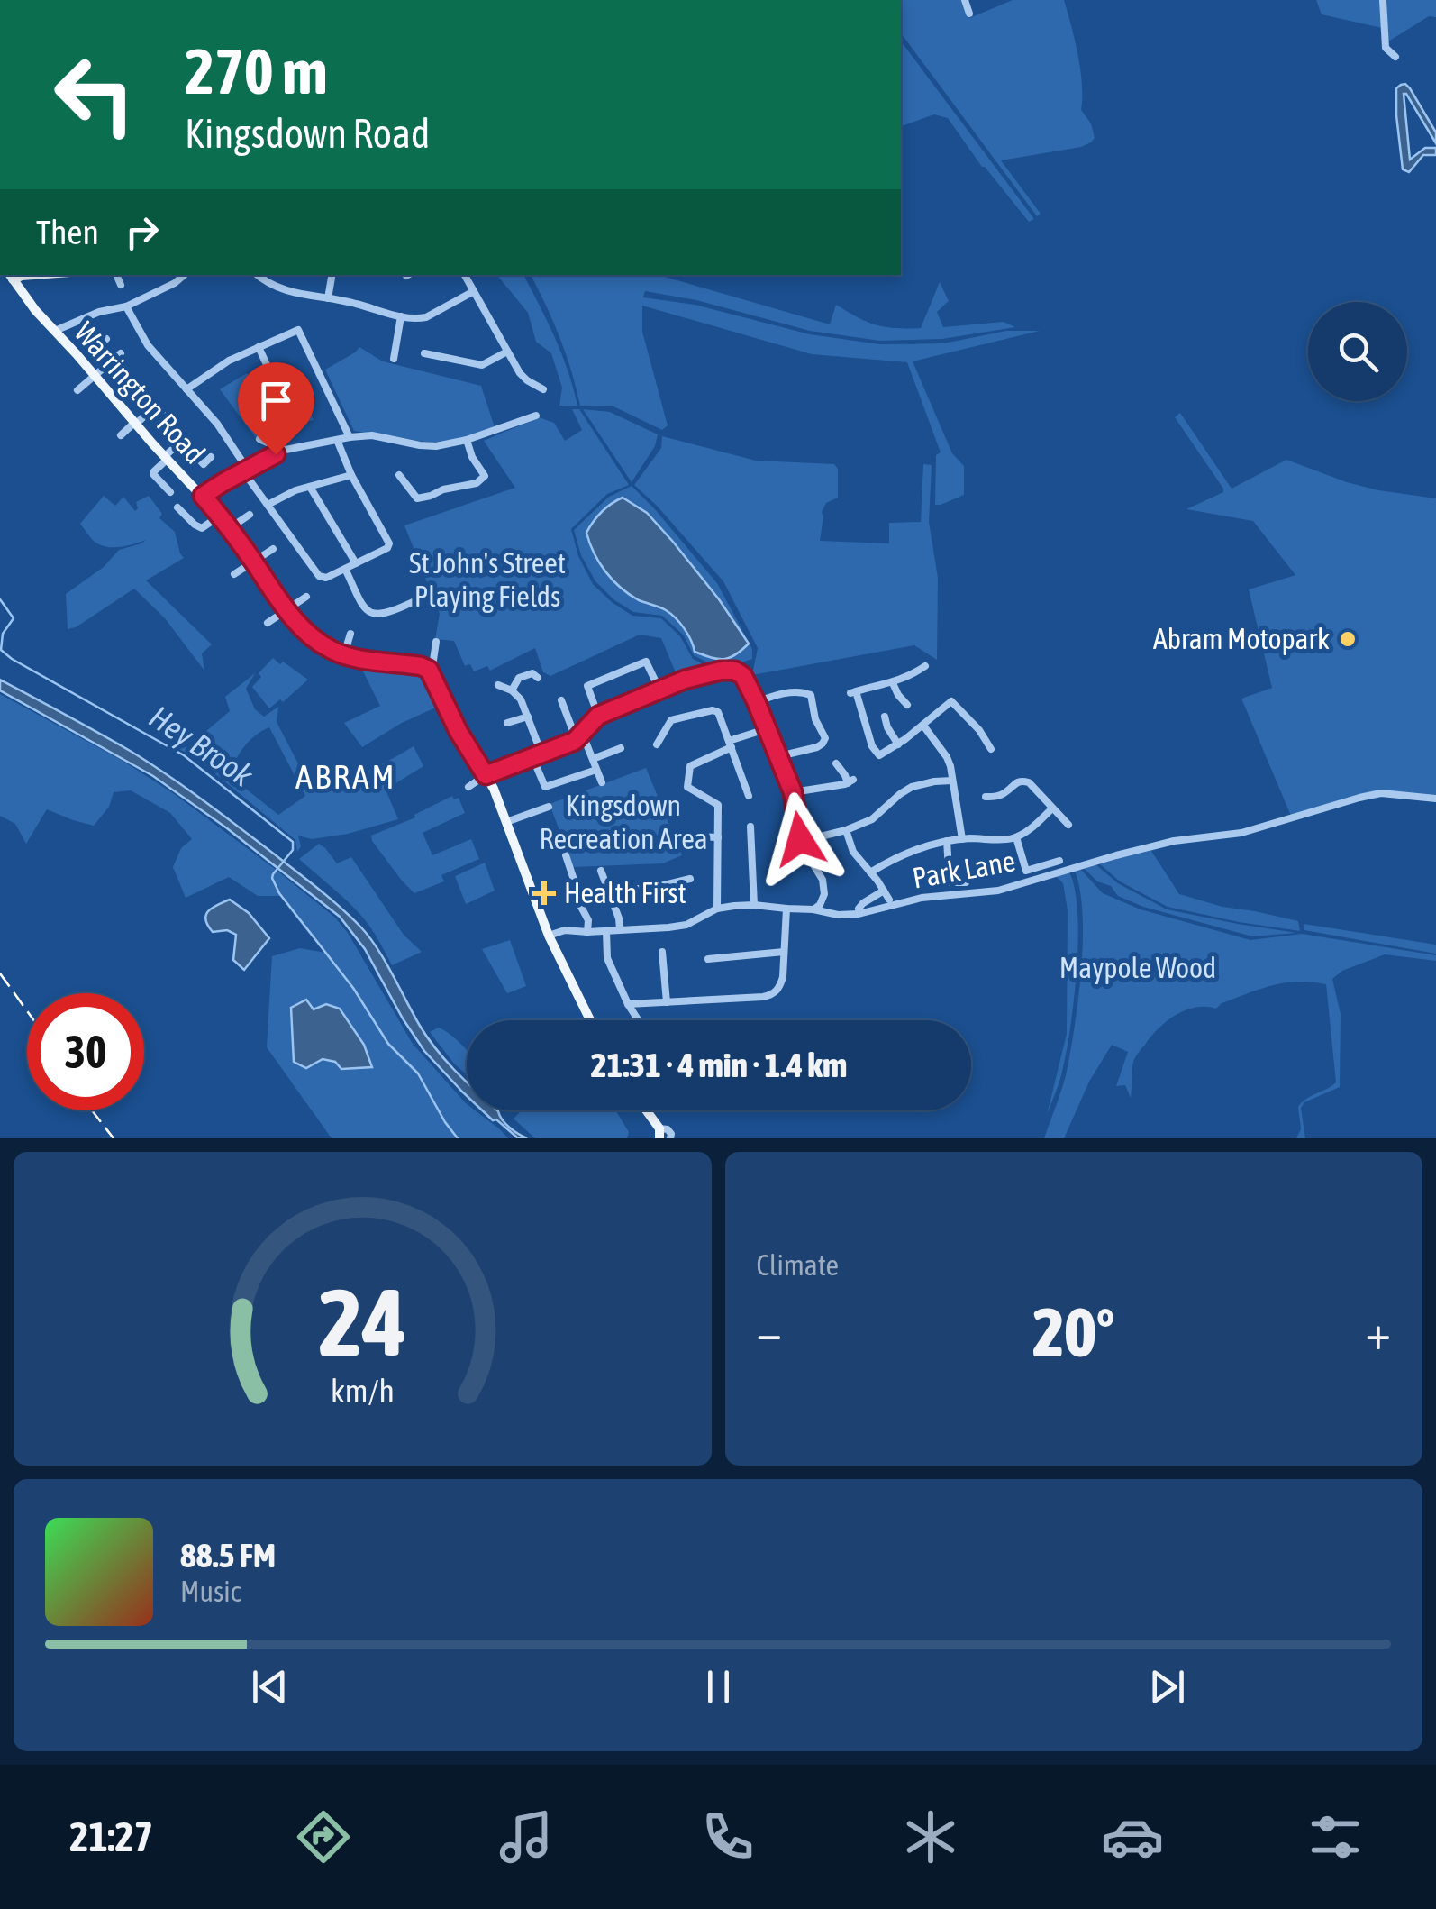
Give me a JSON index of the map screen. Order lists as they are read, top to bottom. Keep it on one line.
{"streets":{"main road":["Warrington Road"],"street":["Park Lane"]},"districts":["ABRAM"],"water":["Hey Brook"],"parks":["St John's Street Playing Fields","Kingsdown Recreation Area","Maypole Wood"],"places":{"other":["Abram Motopark"],"health":["Health First"]},"page":{"turn":["270 m","Kingsdown Road"],"then":"Then","limit":"30","trip":"21:31 · 4 min · 1.4 km","tile":"Climate","heat":["−","20°","+"],"song":["88.5 FM","Music"],"tabs":"21:27","gauge":["24","km/h"]}}
